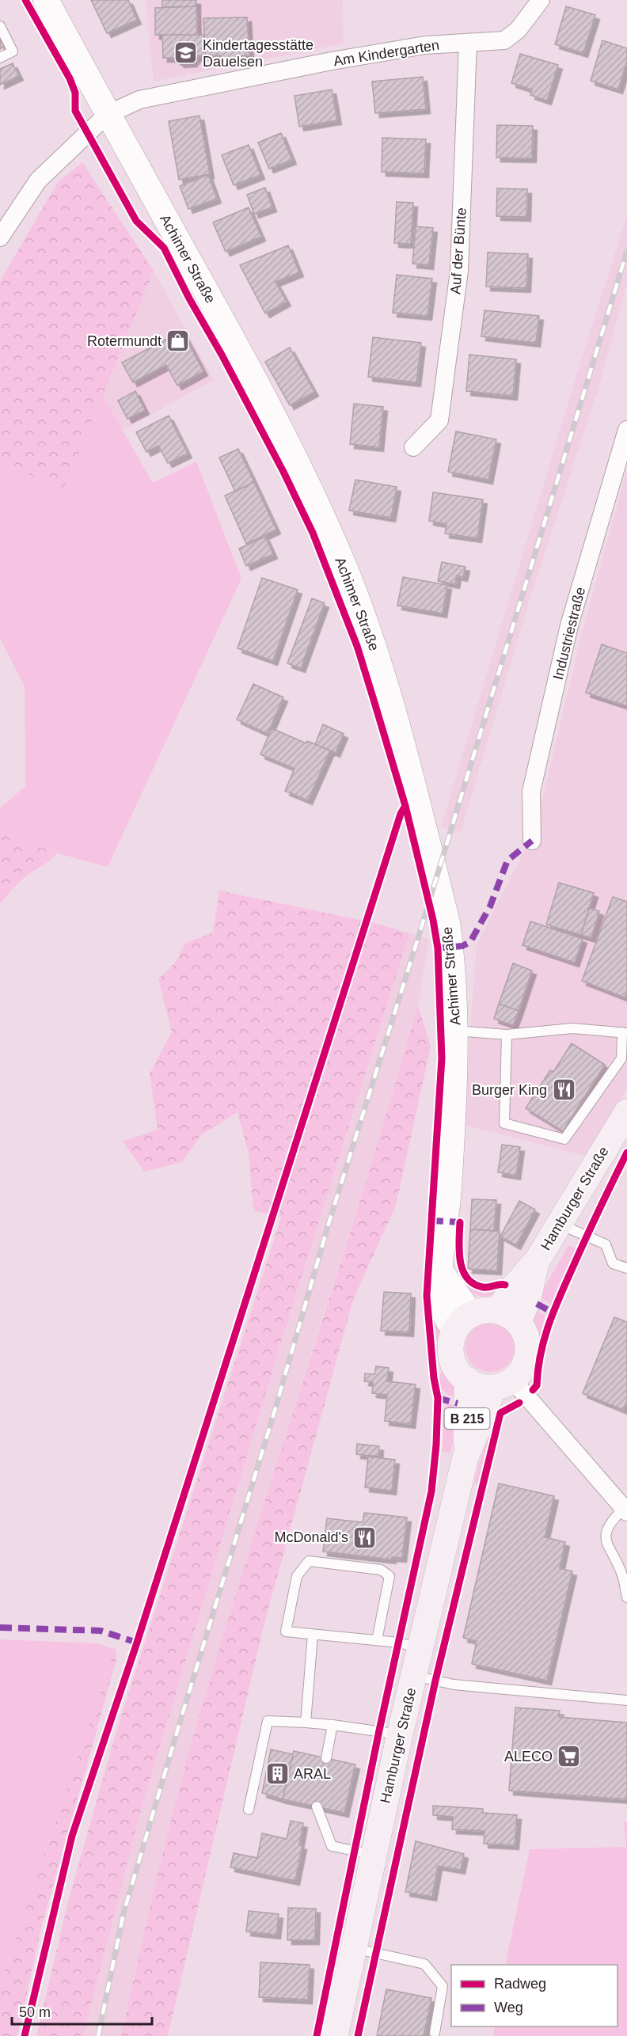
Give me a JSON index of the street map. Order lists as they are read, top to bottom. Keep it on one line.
{"streets":{"main road":["Achimer Straße","Hamburger Straße","B 215"],"street":["Am Kindergarten","Auf der Bünte","Industriestraße"]},"crossings":[["Am Kindergarten","Auf der Bünte"],["Am Kindergarten","Achimer Straße"],["Achimer Straße","Hamburger Straße"]],"places":{"school or university":["Kindertagesstätte Dauelsen"],"shop":["Rotermundt"],"restaurant":["Burger King","McDonald's"],"supermarket":["ALECO"],"building":["ARAL"]},"legend":["Radweg","Weg"],"scale_bar":"50 m"}
